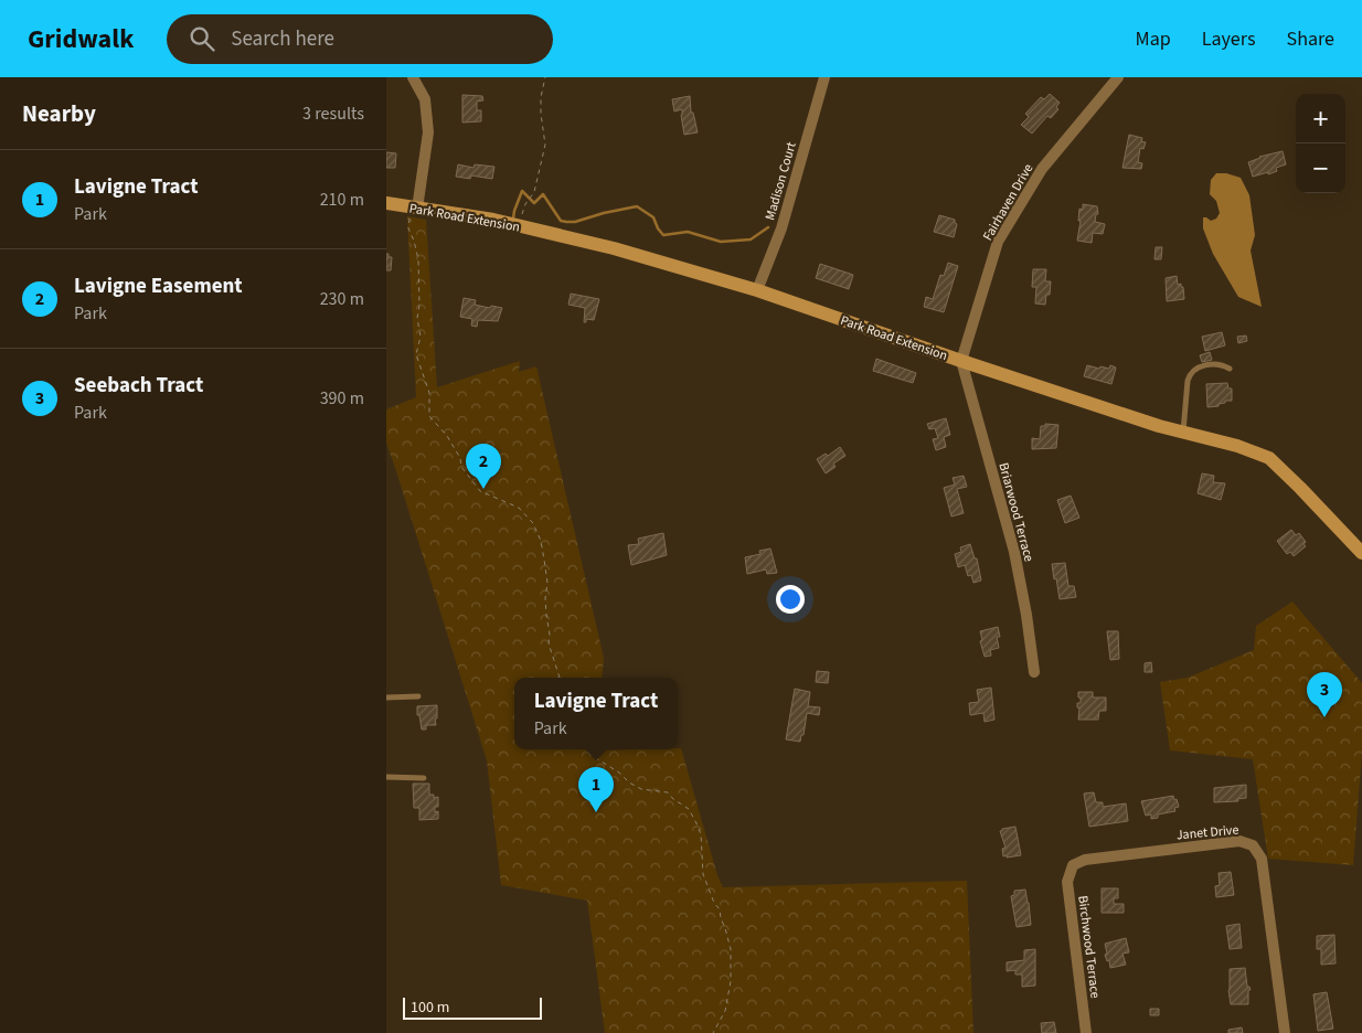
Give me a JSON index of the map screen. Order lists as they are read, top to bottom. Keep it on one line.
{"streets":{"street":["Madison Court","Fairhaven Drive","Park Road Extension","Briarwood Terrace","Janet Drive","Birchwood Terrace"]},"crossings":[["Madison Court","Park Road Extension"],["Fairhaven Drive","Park Road Extension"],["Fairhaven Drive","Briarwood Terrace"],["Park Road Extension","Briarwood Terrace"],["Janet Drive","Birchwood Terrace"]],"scale_bar":"100 m","page":{"header":"Gridwalk","search":"Search here","nav":["Map","Layers","Share"],"heading":["Nearby","3 results"],"map_buttons":["+","−"],"list":[{"mark":"1","name":"Lavigne Tract","note":"Park","value":"210 m"},{"mark":"2","name":"Lavigne Easement","note":"Park","value":"230 m"},{"mark":"3","name":"Seebach Tract","note":"Park","value":"390 m"}],"pins":["2","3","1"],"popup":["Lavigne Tract","Park"],"scale":"100 m"}}
